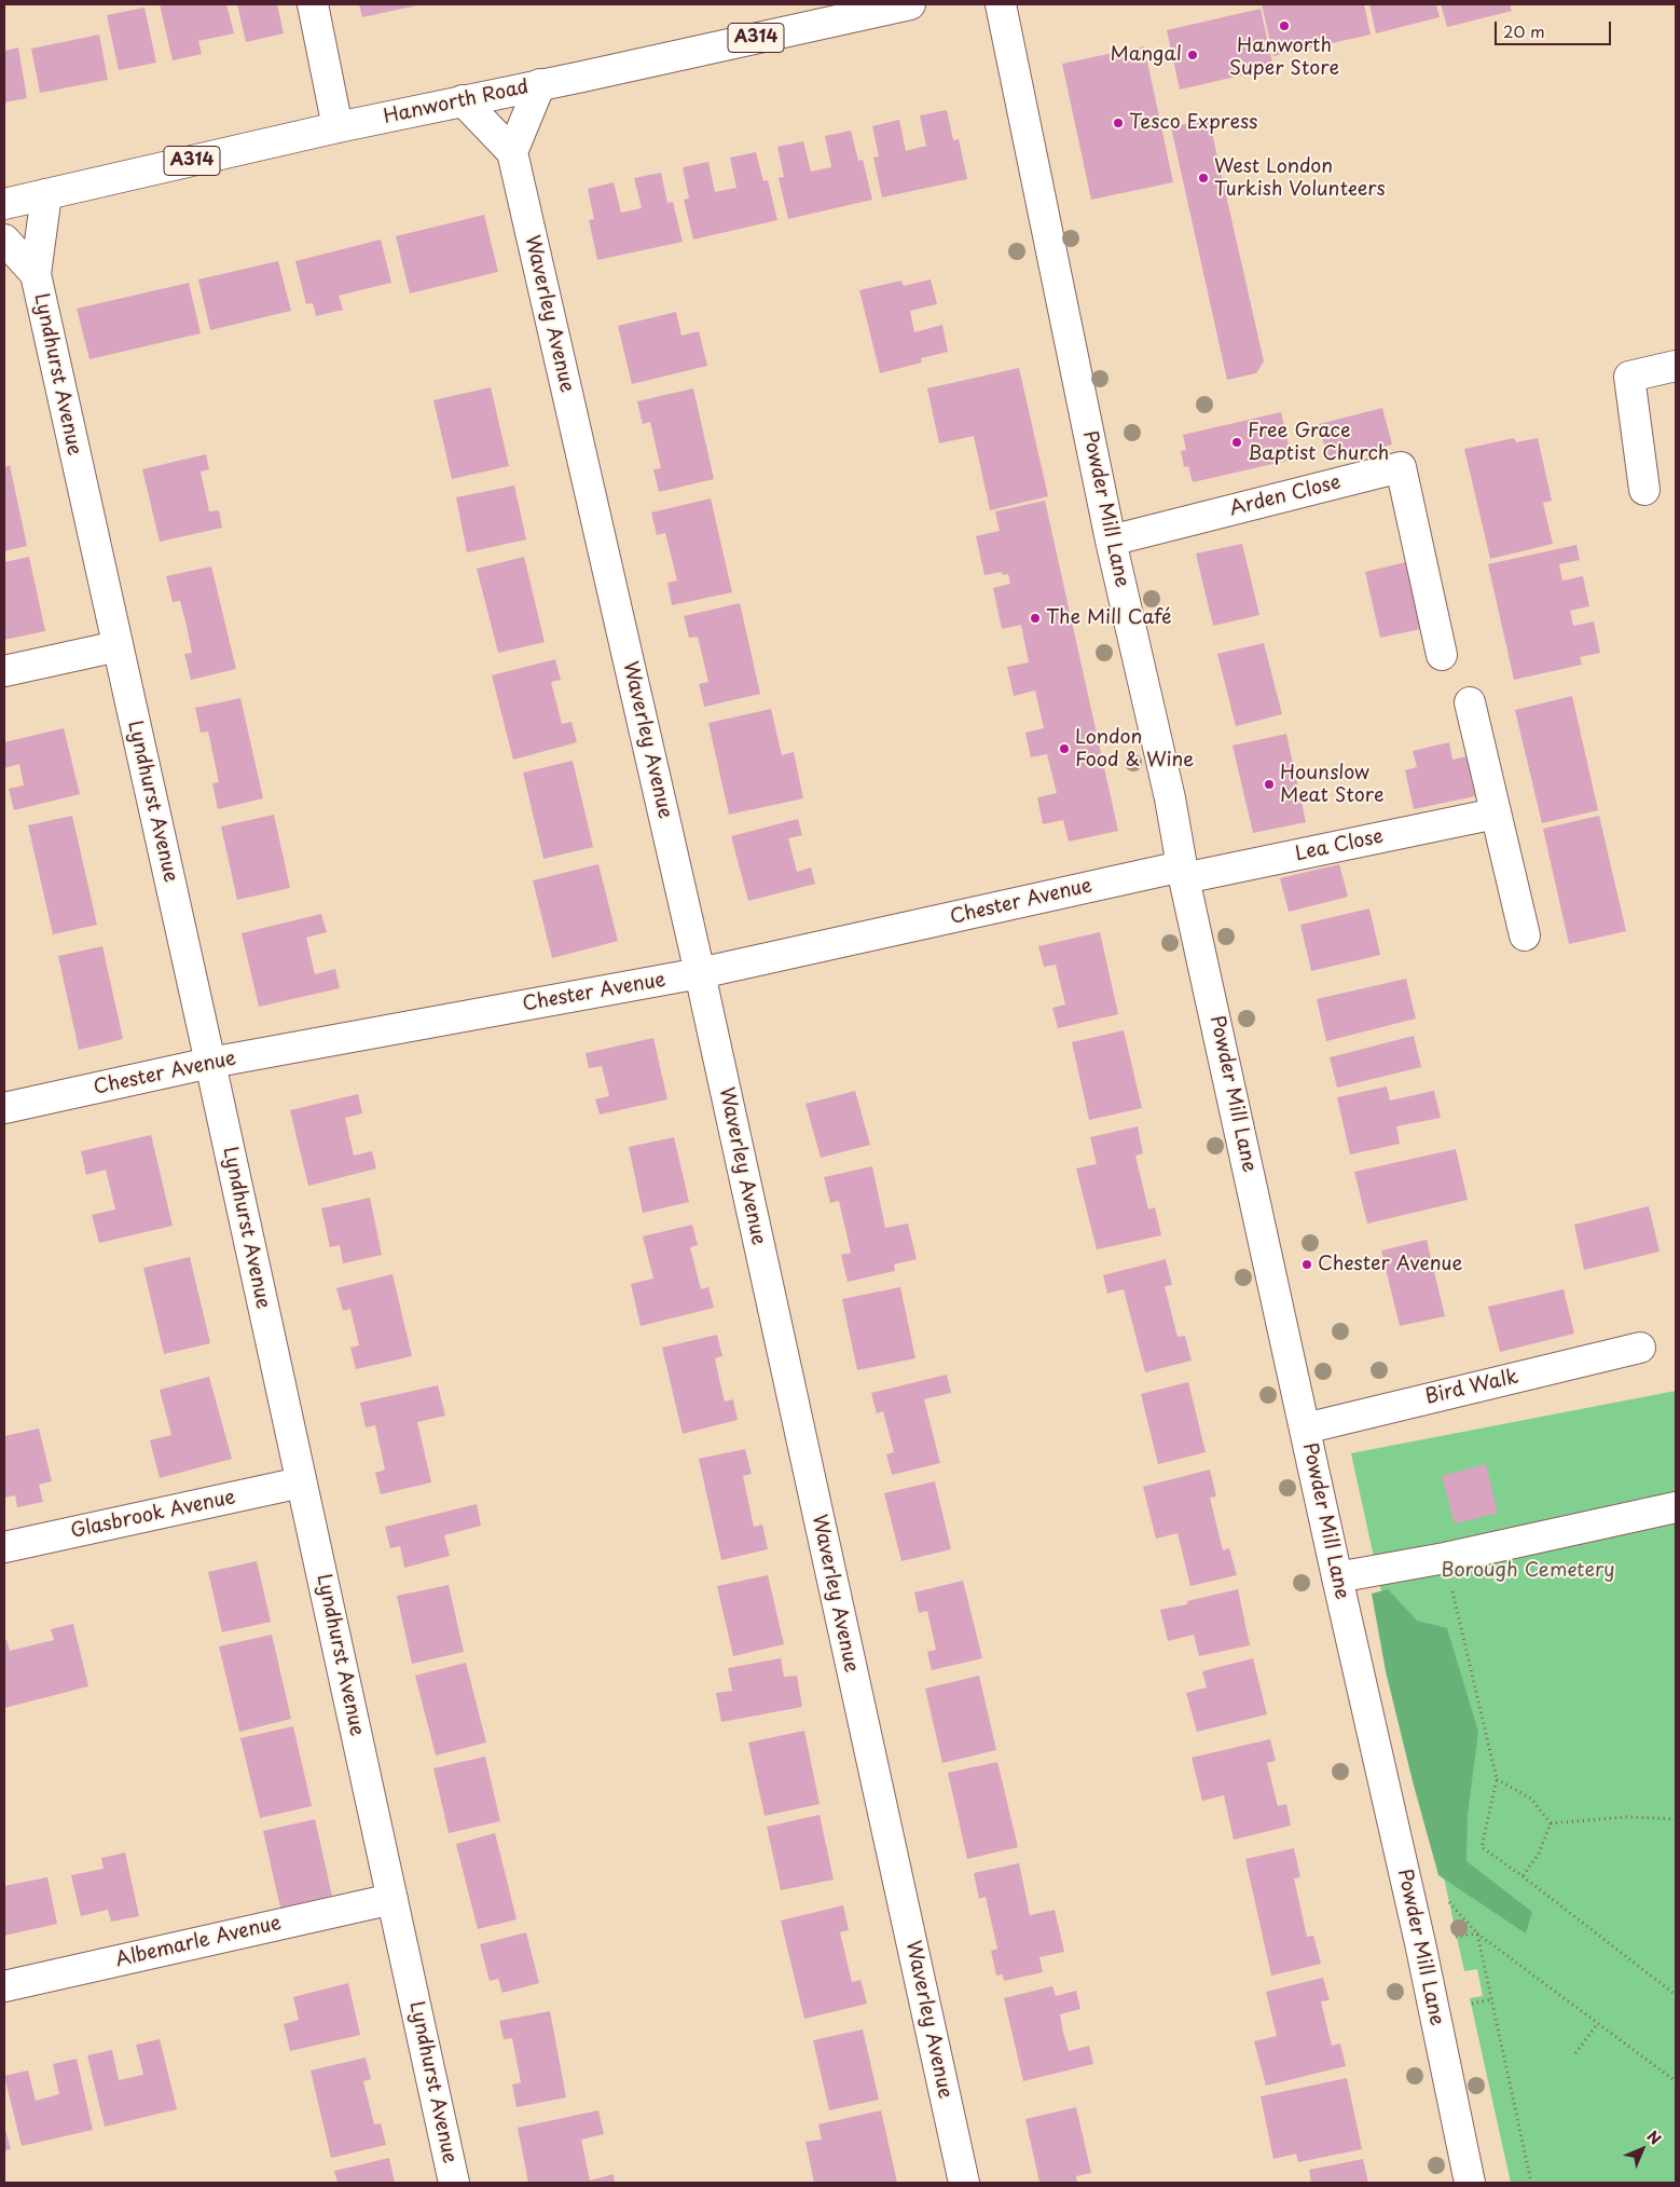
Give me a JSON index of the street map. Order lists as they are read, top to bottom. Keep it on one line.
{"streets":{"street":["A314","Hanworth Road","Waverley Avenue","Lyndhurst Avenue","Arden Close","Powder Mill Lane","Lea Close","Chester Avenue","Bird Walk","Glasbrook Avenue","Albemarle Avenue"]},"crossings":[["Hanworth Road","Lyndhurst Avenue"],["Waverley Avenue","Chester Avenue"],["Lyndhurst Avenue","Chester Avenue"],["Lyndhurst Avenue","Glasbrook Avenue"],["Lyndhurst Avenue","Albemarle Avenue"],["Arden Close","Powder Mill Lane"],["Powder Mill Lane","Lea Close"],["Powder Mill Lane","Chester Avenue"],["Powder Mill Lane","Bird Walk"],["Lea Close","Chester Avenue"]],"parks":["Borough Cemetery"],"places":["Hanworth Super Store","Mangal","Tesco Express","West London Turkish Volunteers","Free Grace Baptist Church","The Mill Café","London Food & Wine","Hounslow Meat Store","Chester Avenue"],"scale_bar":"20 m","north":"top right"}
